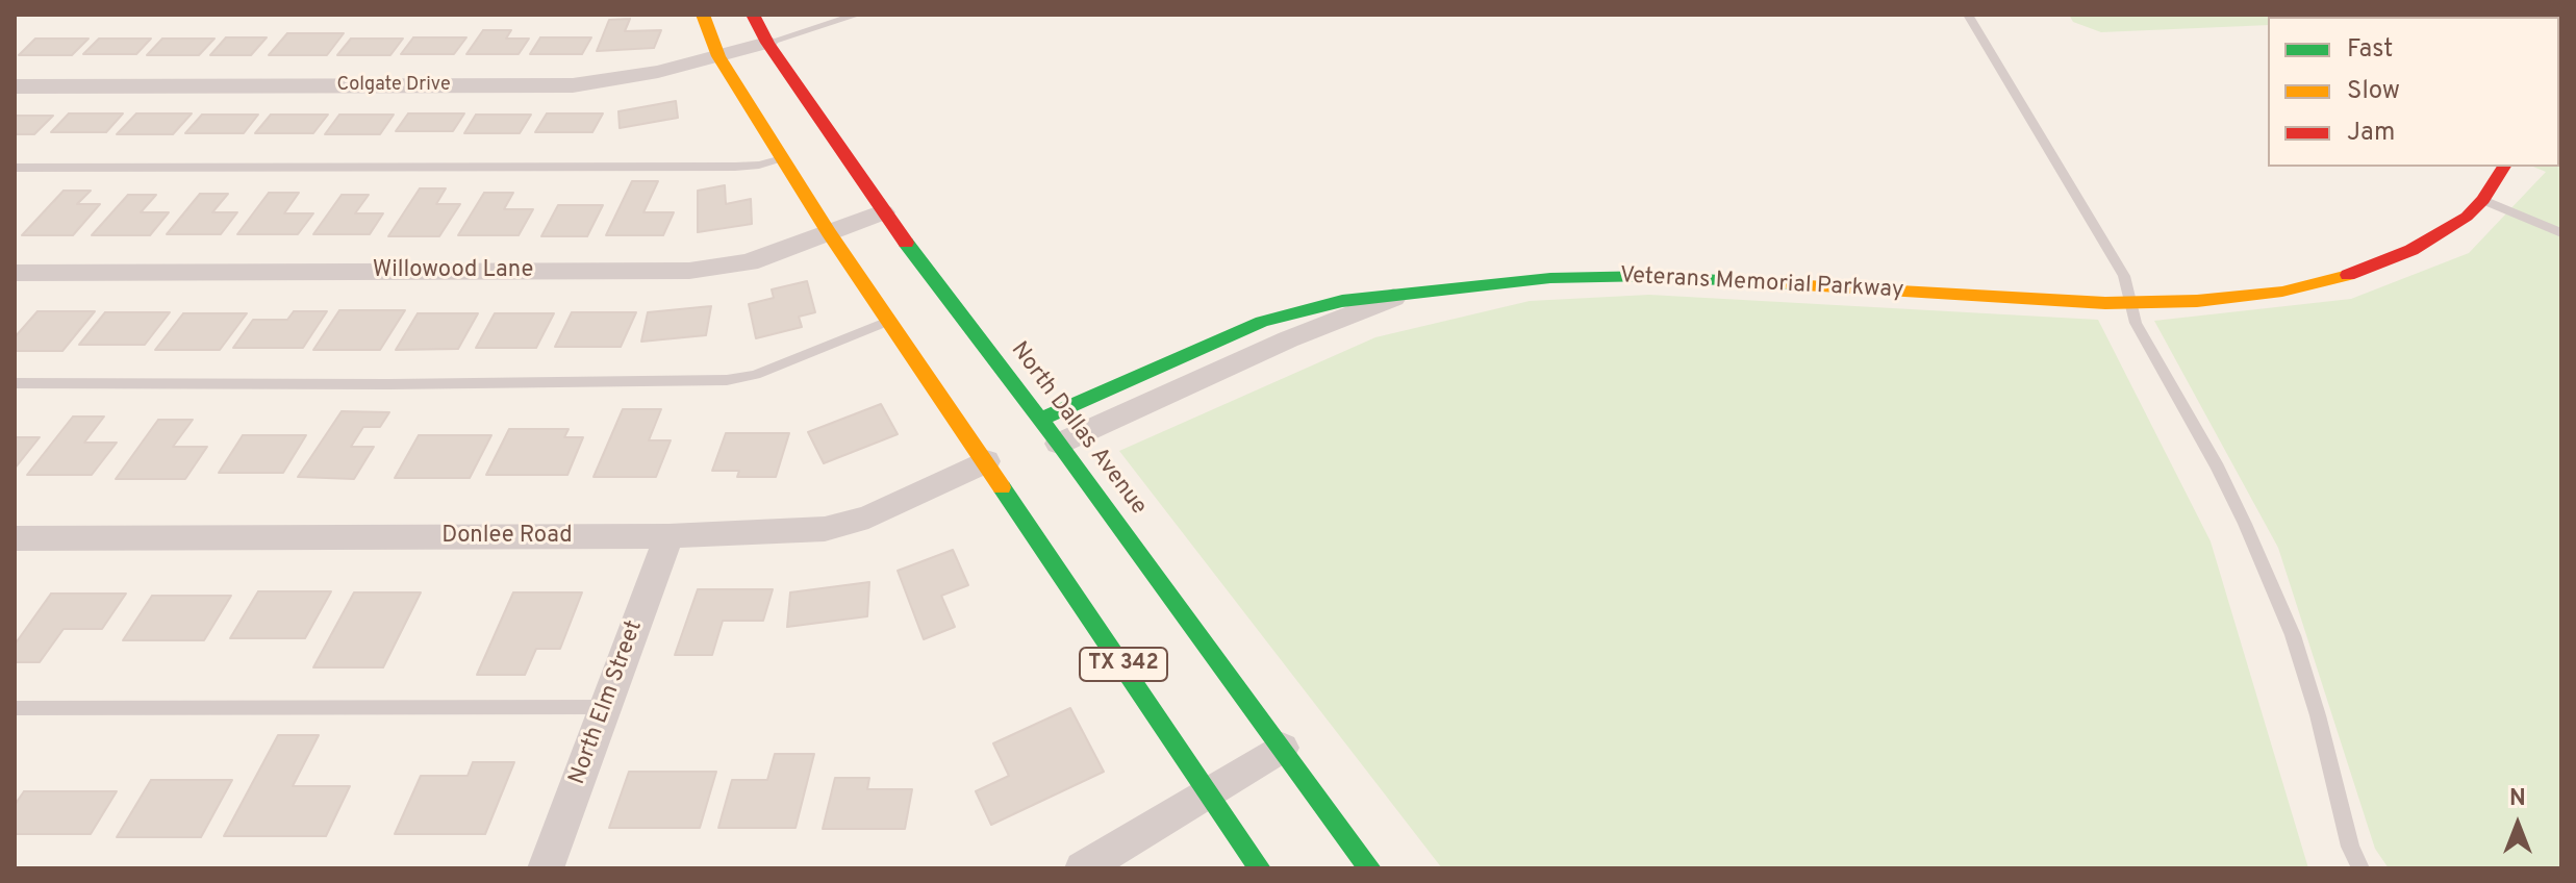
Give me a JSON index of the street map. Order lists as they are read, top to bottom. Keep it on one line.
{"streets":{"main road":["Veterans Memorial Parkway","North Dallas Avenue","TX 342"],"street":["Colgate Drive","Willowood Lane","Donlee Road","North Elm Street"]},"crossings":[["Colgate Drive","North Dallas Avenue"],["Colgate Drive","TX 342"],["Willowood Lane","North Dallas Avenue"],["Willowood Lane","TX 342"],["Veterans Memorial Parkway","North Dallas Avenue"],["Donlee Road","TX 342"],["Donlee Road","North Elm Street"]],"legend":["Fast","Slow","Jam"],"north":"top"}
